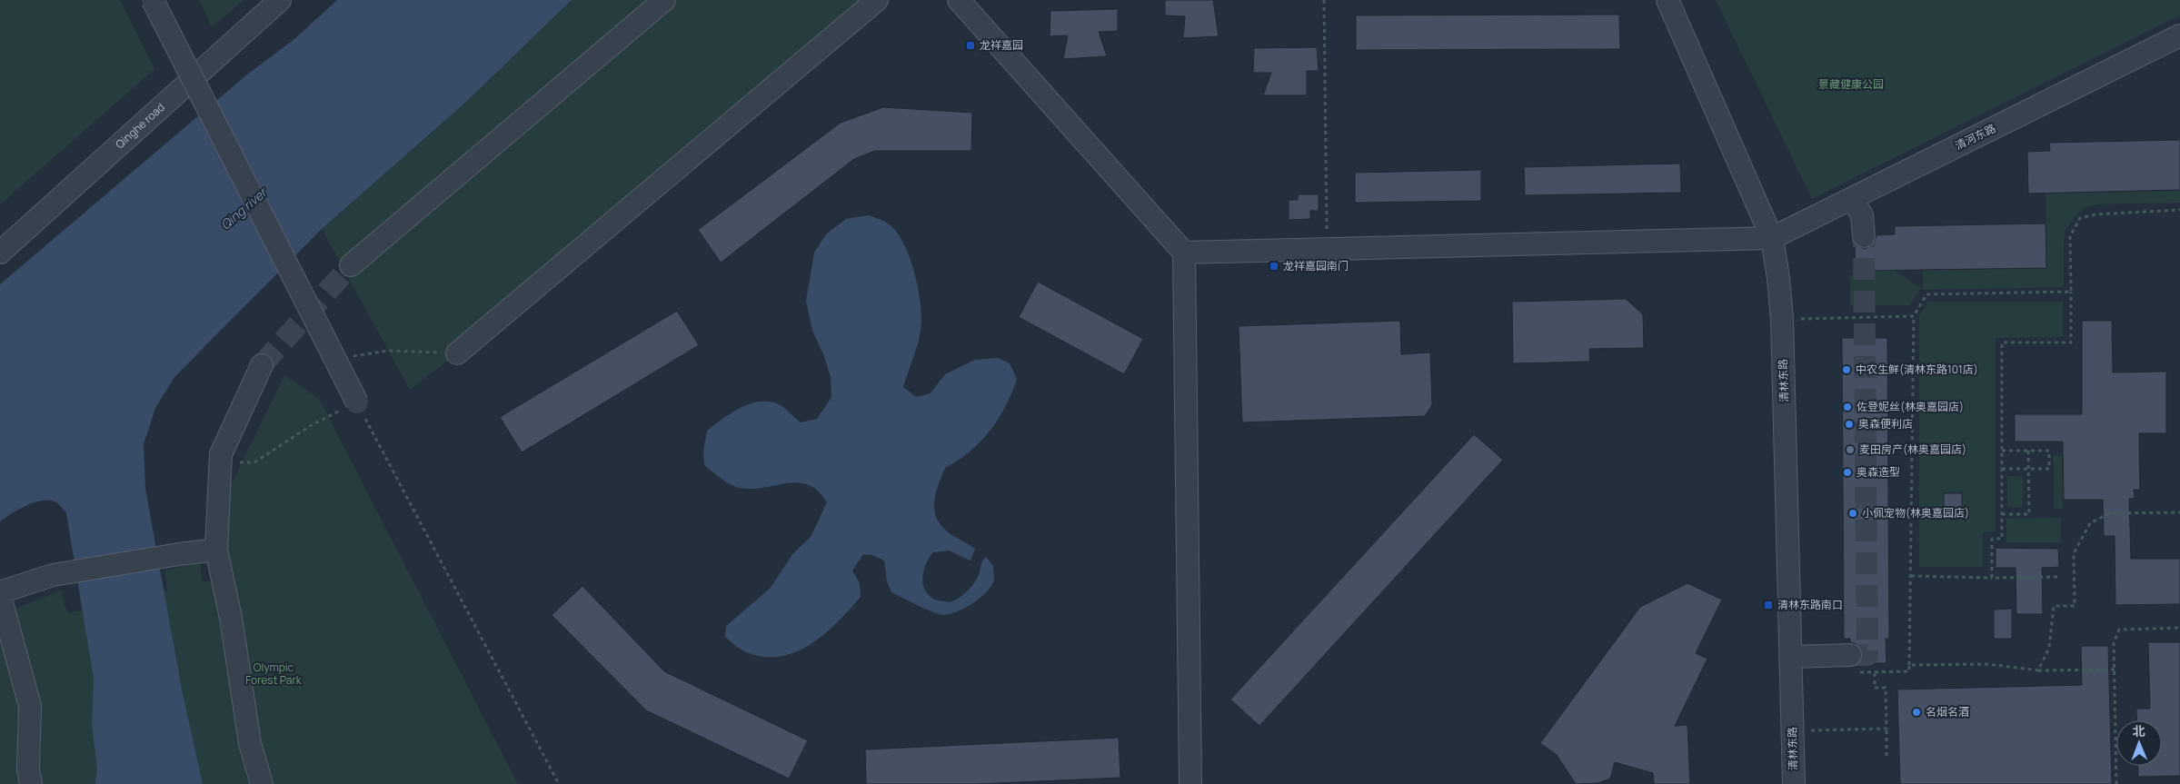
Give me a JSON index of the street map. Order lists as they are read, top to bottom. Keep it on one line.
{"streets":{"street":["Qinghe road","清河东路","清林东路"]},"crossings":[["清河东路","清林东路"]],"water":["Qing river"],"parks":["景藏健康公园","Olympic Forest Park"],"places":{"transit":["龙祥嘉园","龙祥嘉园南门","清林东路南口"],"other":["中农生鲜(清林东路101店)","佐登妮丝(林奥嘉园店)","奥森便利店","麦田房产(林奥嘉园店)","奥森造型","小佩宠物(林奥嘉园店)","名烟名酒"]},"north":"top"}
